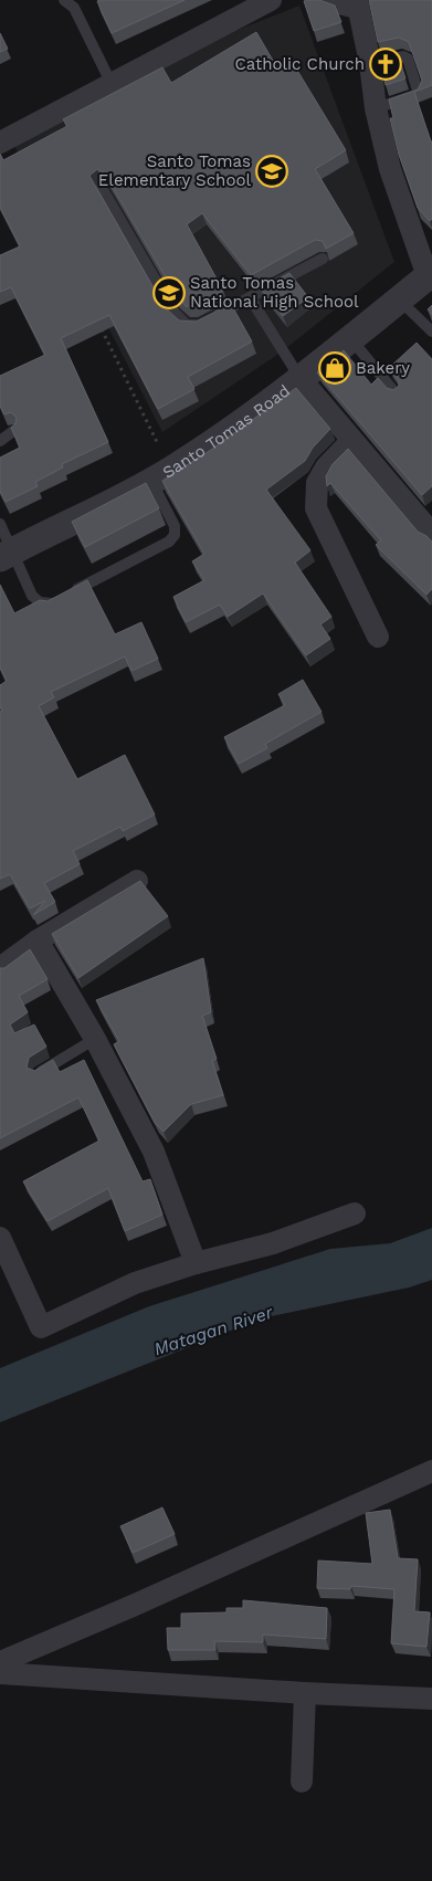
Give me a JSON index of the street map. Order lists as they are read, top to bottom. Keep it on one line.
{"streets":{"street":["Santo Tomas Road"]},"water":["Matagan River"],"places":{"church":["Catholic Church"],"school or university":["Santo Tomas Elementary School","Santo Tomas National High School"],"shop":["Bakery"]}}
